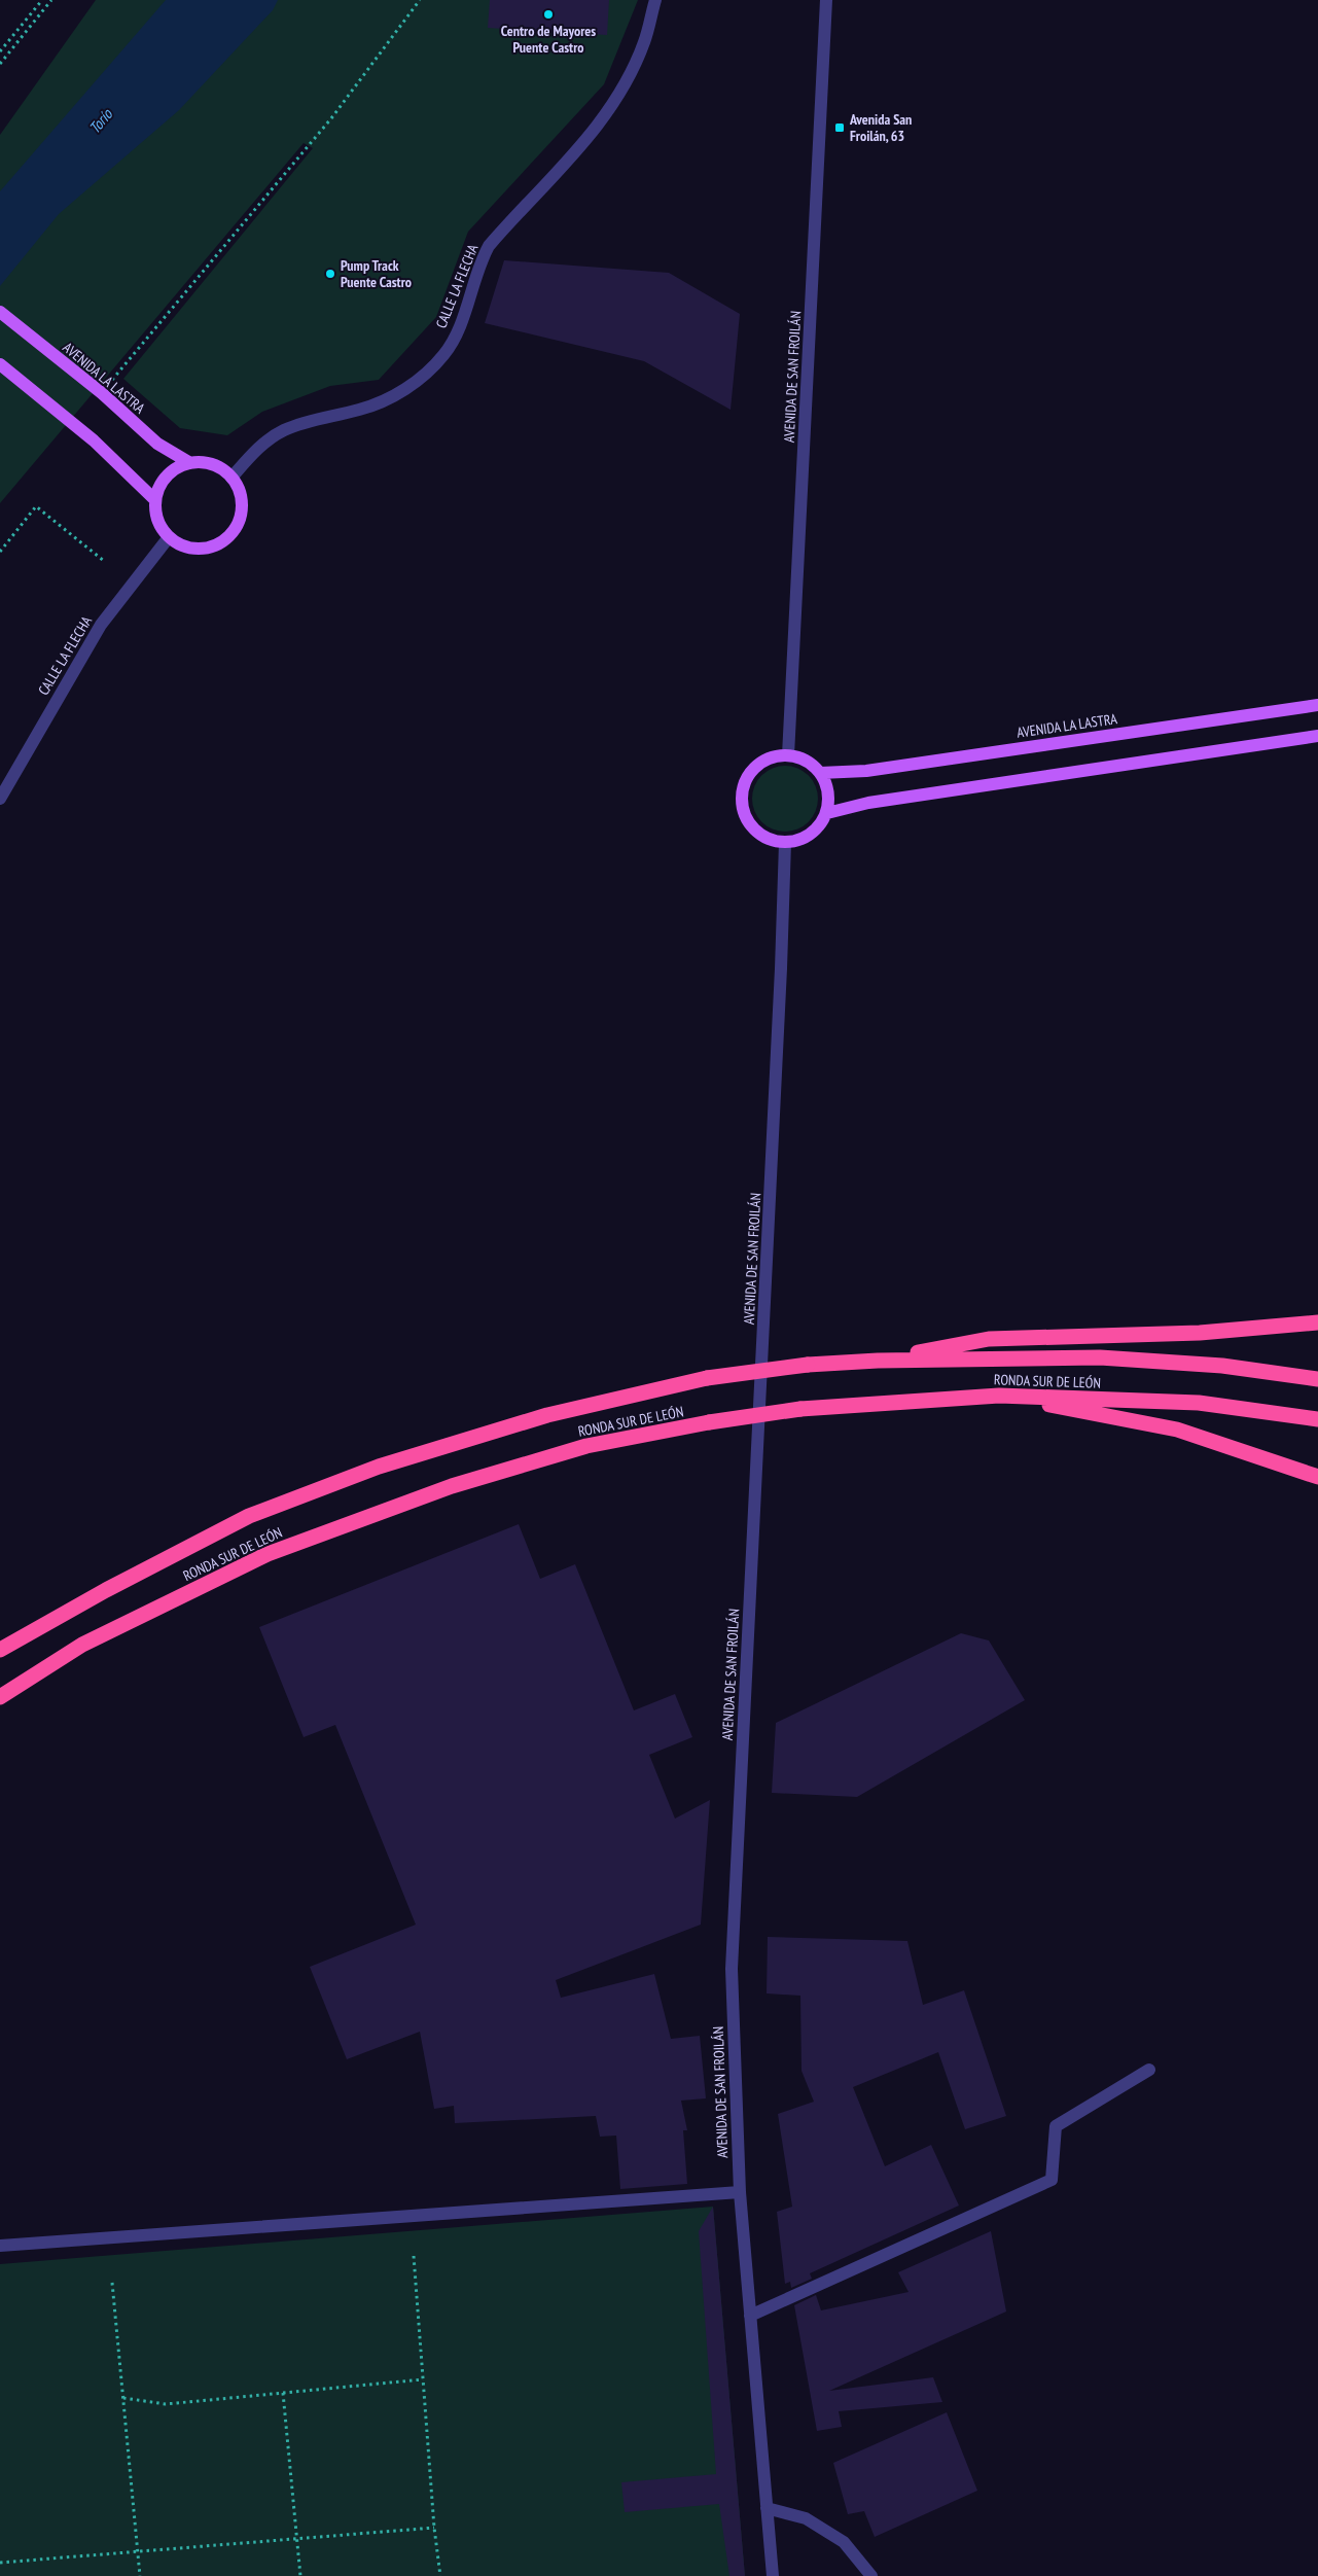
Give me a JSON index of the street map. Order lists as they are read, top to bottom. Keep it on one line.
{"streets":{"highway":["RONDA SUR DE LEÓN"],"main road":["AVENIDA LA LASTRA"],"street":["CALLE LA FLECHA","AVENIDA DE SAN FROILÁN"]},"crossings":[["CALLE LA FLECHA","AVENIDA LA LASTRA"],["AVENIDA DE SAN FROILÁN","AVENIDA LA LASTRA"]],"water":["Torío"],"places":{"other":["Centro de Mayores Puente Castro","Pump Track Puente Castro"],"transit":["Avenida San Froilán, 63"]}}
